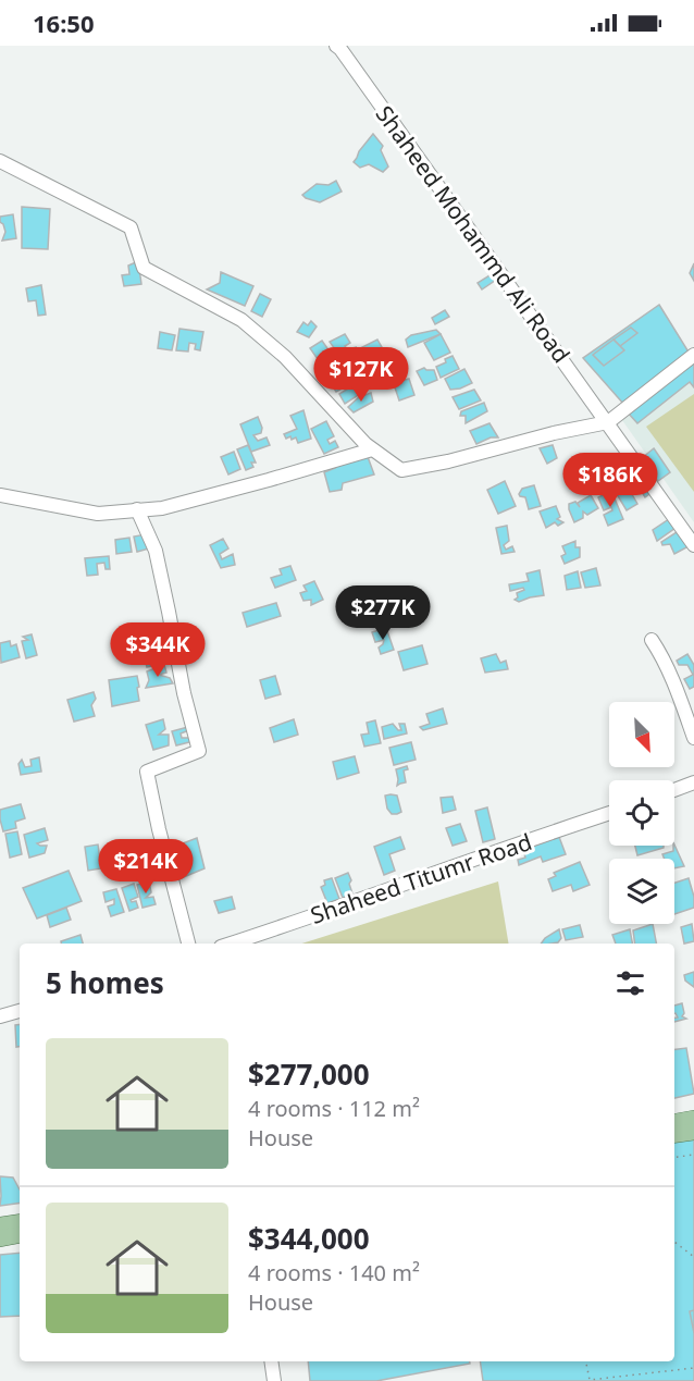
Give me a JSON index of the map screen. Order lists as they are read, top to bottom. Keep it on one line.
{"streets":{"street":["Shaheed Mohammd Ali Road","Shaheed Titumr Road"]},"north":"bottom right","page":{"status":"16:50","price":["$127K","$186K","$277K","$344K","$214K"],"heading":"5 homes","list":[{"name":"$277,000","note":"4 rooms · 112 m² · House"},{"name":"$344,000","note":"4 rooms · 140 m² · House"}]}}
